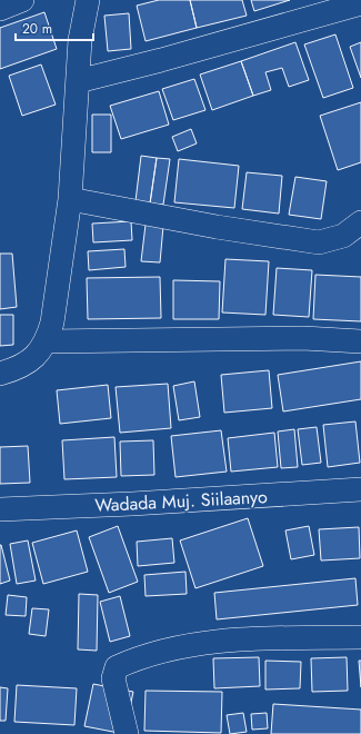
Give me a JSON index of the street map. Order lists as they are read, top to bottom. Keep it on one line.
{"streets":{"street":["Wadada Muj. Siilaanyo"]},"scale_bar":"20 m"}
